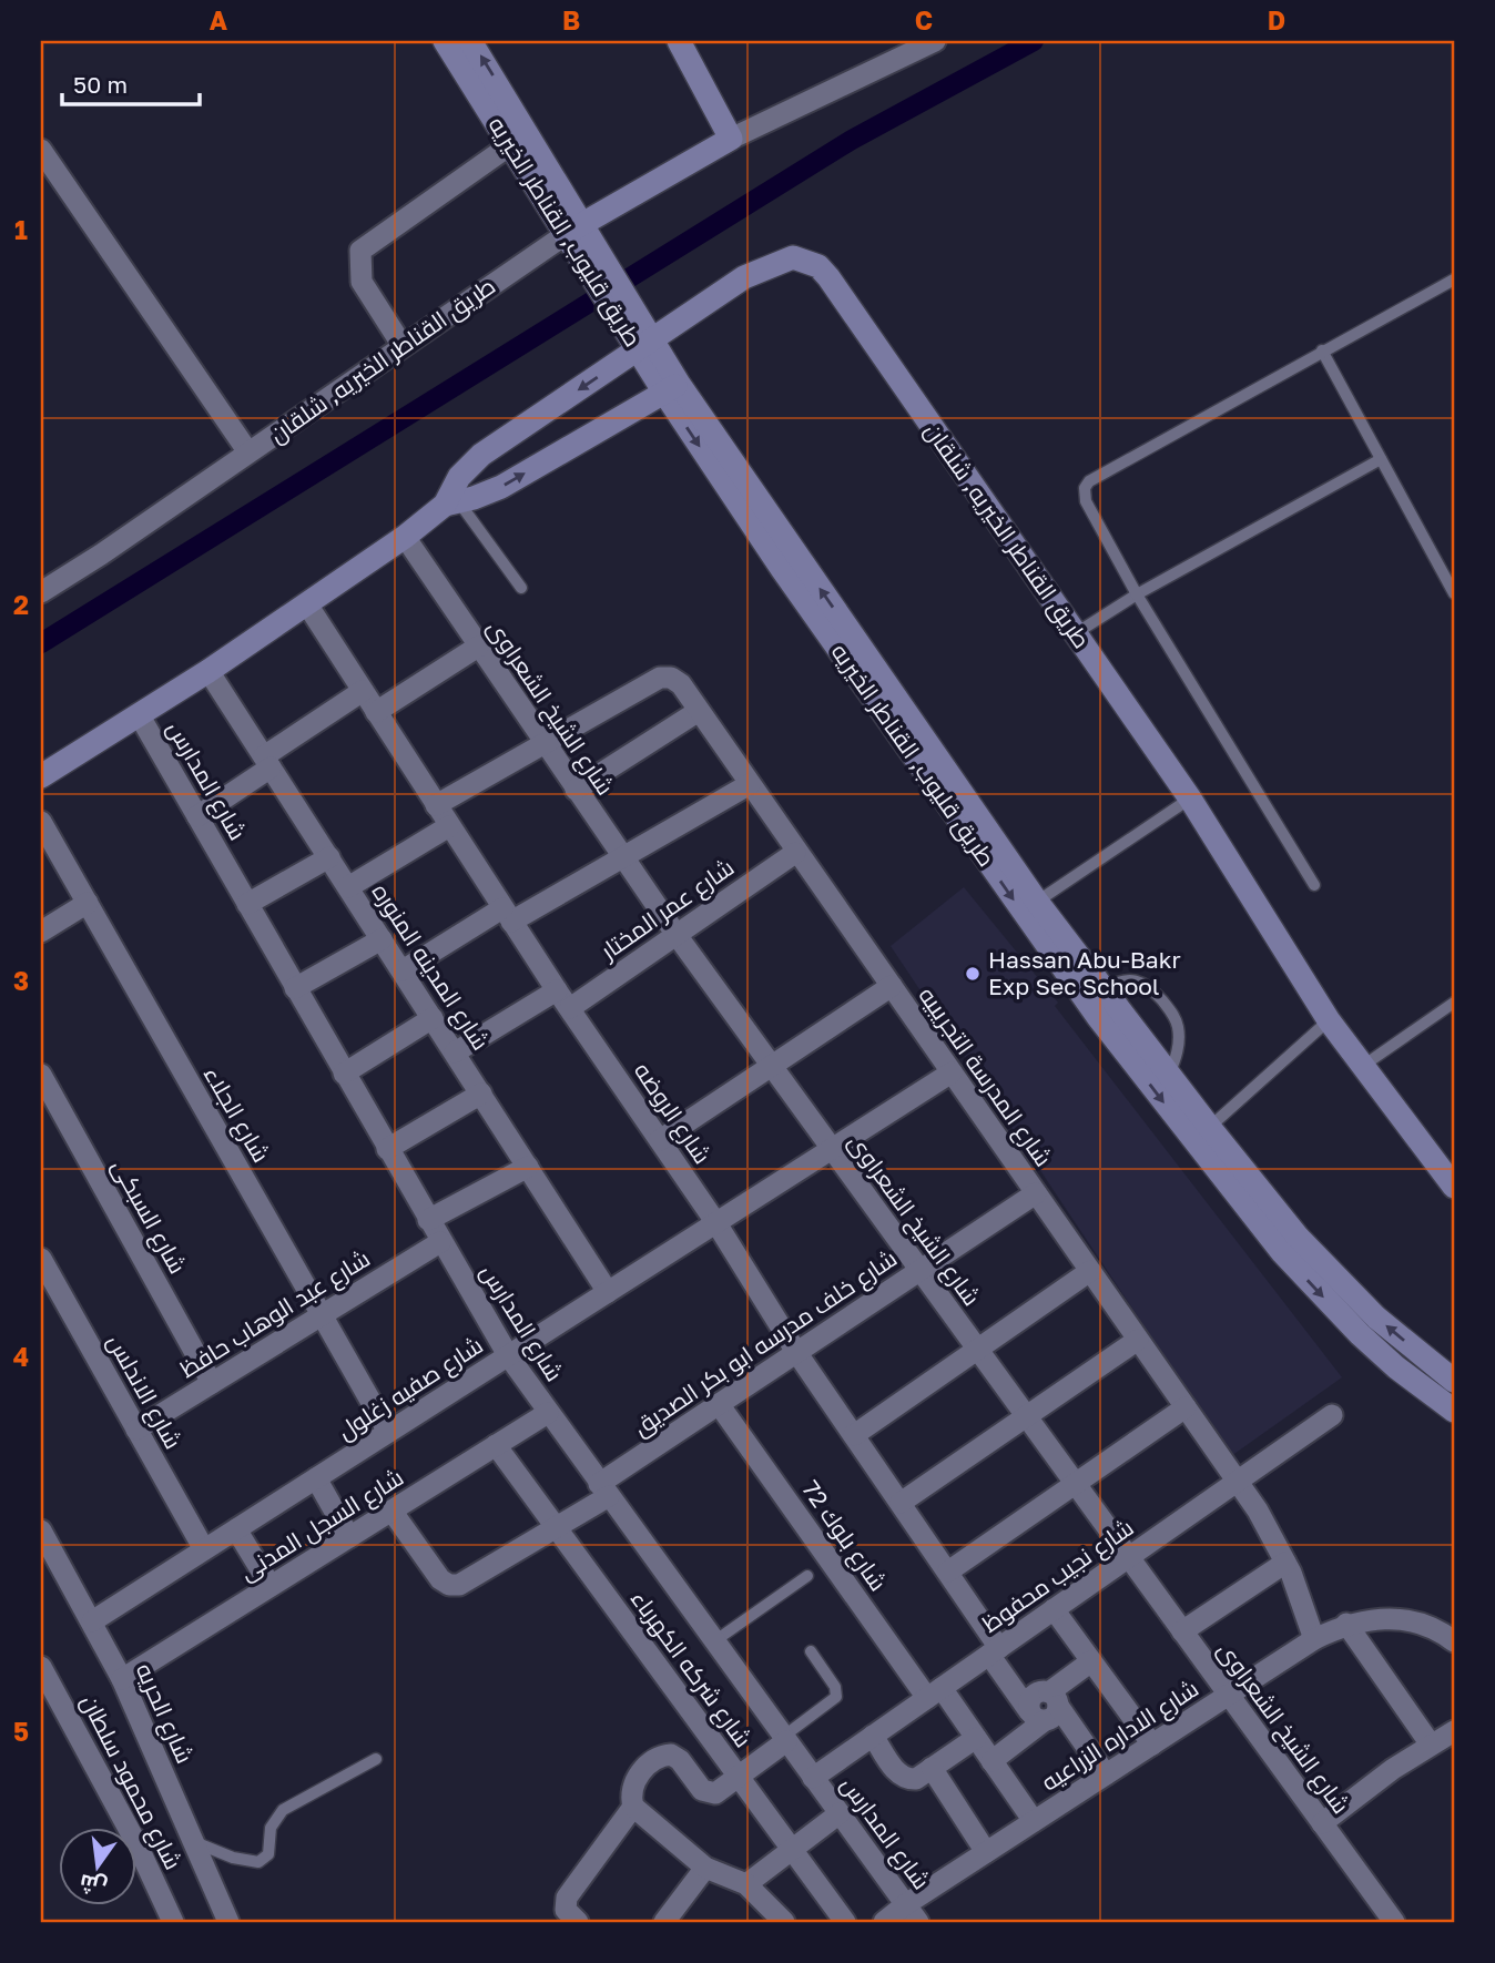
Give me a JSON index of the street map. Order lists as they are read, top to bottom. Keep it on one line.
{"streets":{"main road":["طريق قليوب, القناطر الخيريه","طريق القناطر الخيريه, شلقان"],"street":["شارع الشيخ الشعراوى","شارع المدارس","شارع عمر المختار","شارع المدينه المنوره","شارع المدرسة التجريبيه","شارع الروضه","شارع الجلاء","شارع السبكى","شارع عبد الوهاب حافظ","شارع خلف مدرسه ابو بكر الصديق","شارع صفيه زغلول","شارع الاندلس","شارع السجل المدنى","شارع بلوك 72","شارع نجيب محفوظ","شارع شركه الكهرباء","شارع الحريه","شارع الاداره الزراعيه","شارع محمود سلطان"]},"crossings":[["طريق قليوب, القناطر الخيريه","طريق القناطر الخيريه, شلقان"],["طريق القناطر الخيريه, شلقان","شارع الشيخ الشعراوى"],["طريق القناطر الخيريه, شلقان","شارع المدارس"],["طريق القناطر الخيريه, شلقان","شارع المدينه المنوره"],["طريق القناطر الخيريه, شلقان","شارع الروضه"],["شارع الشيخ الشعراوى","شارع عمر المختار"],["شارع الشيخ الشعراوى","شارع المدرسة التجريبيه"],["شارع الشيخ الشعراوى","شارع خلف مدرسه ابو بكر الصديق"],["شارع الشيخ الشعراوى","شارع صفيه زغلول"],["شارع الشيخ الشعراوى","شارع نجيب محفوظ"],["شارع الشيخ الشعراوى","شارع الاداره الزراعيه"],["شارع المدارس","شارع عبد الوهاب حافظ"],["شارع المدارس","شارع خلف مدرسه ابو بكر الصديق"],["شارع المدارس","شارع صفيه زغلول"],["شارع المدارس","شارع السجل المدنى"],["شارع المدارس","شارع نجيب محفوظ"],["شارع المدارس","شارع الاداره الزراعيه"],["شارع عمر المختار","شارع المدرسة التجريبيه"],["شارع عمر المختار","شارع الروضه"],["شارع المدينه المنوره","شارع صفيه زغلول"],["شارع المدرسة التجريبيه","شارع الروضه"],["شارع المدرسة التجريبيه","شارع خلف مدرسه ابو بكر الصديق"],["شارع المدرسة التجريبيه","شارع صفيه زغلول"],["شارع المدرسة التجريبيه","شارع نجيب محفوظ"],["شارع المدرسة التجريبيه","شارع الاداره الزراعيه"],["شارع الروضه","شارع خلف مدرسه ابو بكر الصديق"],["شارع الروضه","شارع صفيه زغلول"],["شارع الروضه","شارع نجيب محفوظ"],["شارع الروضه","شارع الاداره الزراعيه"],["شارع الجلاء","شارع عبد الوهاب حافظ"],["شارع الجلاء","شارع صفيه زغلول"],["شارع السبكى","شارع عبد الوهاب حافظ"],["شارع عبد الوهاب حافظ","شارع الاندلس"],["شارع خلف مدرسه ابو بكر الصديق","شارع السجل المدنى"],["شارع خلف مدرسه ابو بكر الصديق","شارع بلوك 72"],["شارع خلف مدرسه ابو بكر الصديق","شارع شركه الكهرباء"],["شارع صفيه زغلول","شارع الاندلس"],["شارع صفيه زغلول","شارع الحريه"],["شارع السجل المدنى","شارع شركه الكهرباء"],["شارع السجل المدنى","شارع الحريه"],["شارع بلوك 72","شارع نجيب محفوظ"],["شارع بلوك 72","شارع الاداره الزراعيه"]],"places":["Hassan Abu-Bakr Exp Sec School"],"scale_bar":"50 m","north":"bottom","grid":{"columns":["A","B","C","D"],"rows":["1","2","3","4","5"]}}
